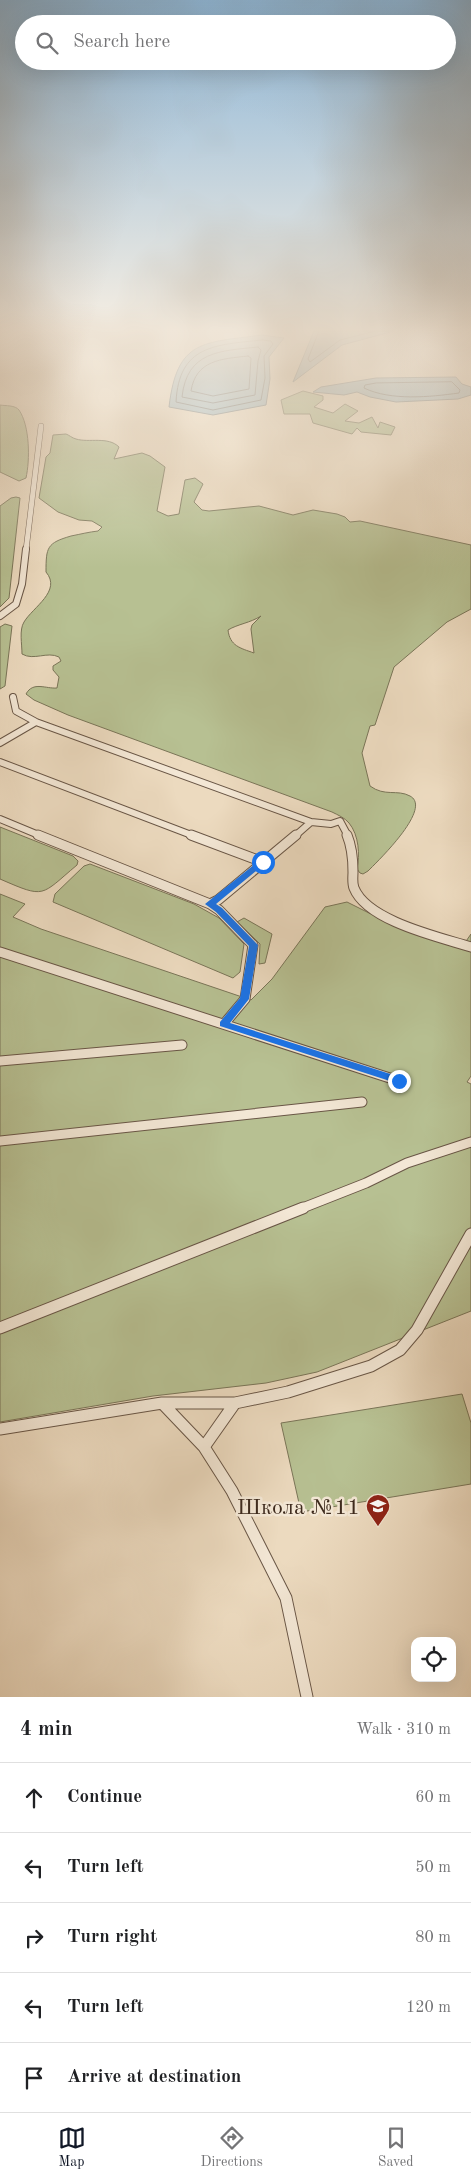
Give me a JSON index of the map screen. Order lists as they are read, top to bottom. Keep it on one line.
{"places":{"school or university":["Школа №11"]},"page":{"search":"Search here","heading":["4 min","Walk · 310 m"],"list":[["Continue","60 m"],["Turn left","50 m"],["Turn right","80 m"],["Turn left","120 m"],"Arrive at destination"],"nav":["Map","Directions","Saved"]}}
